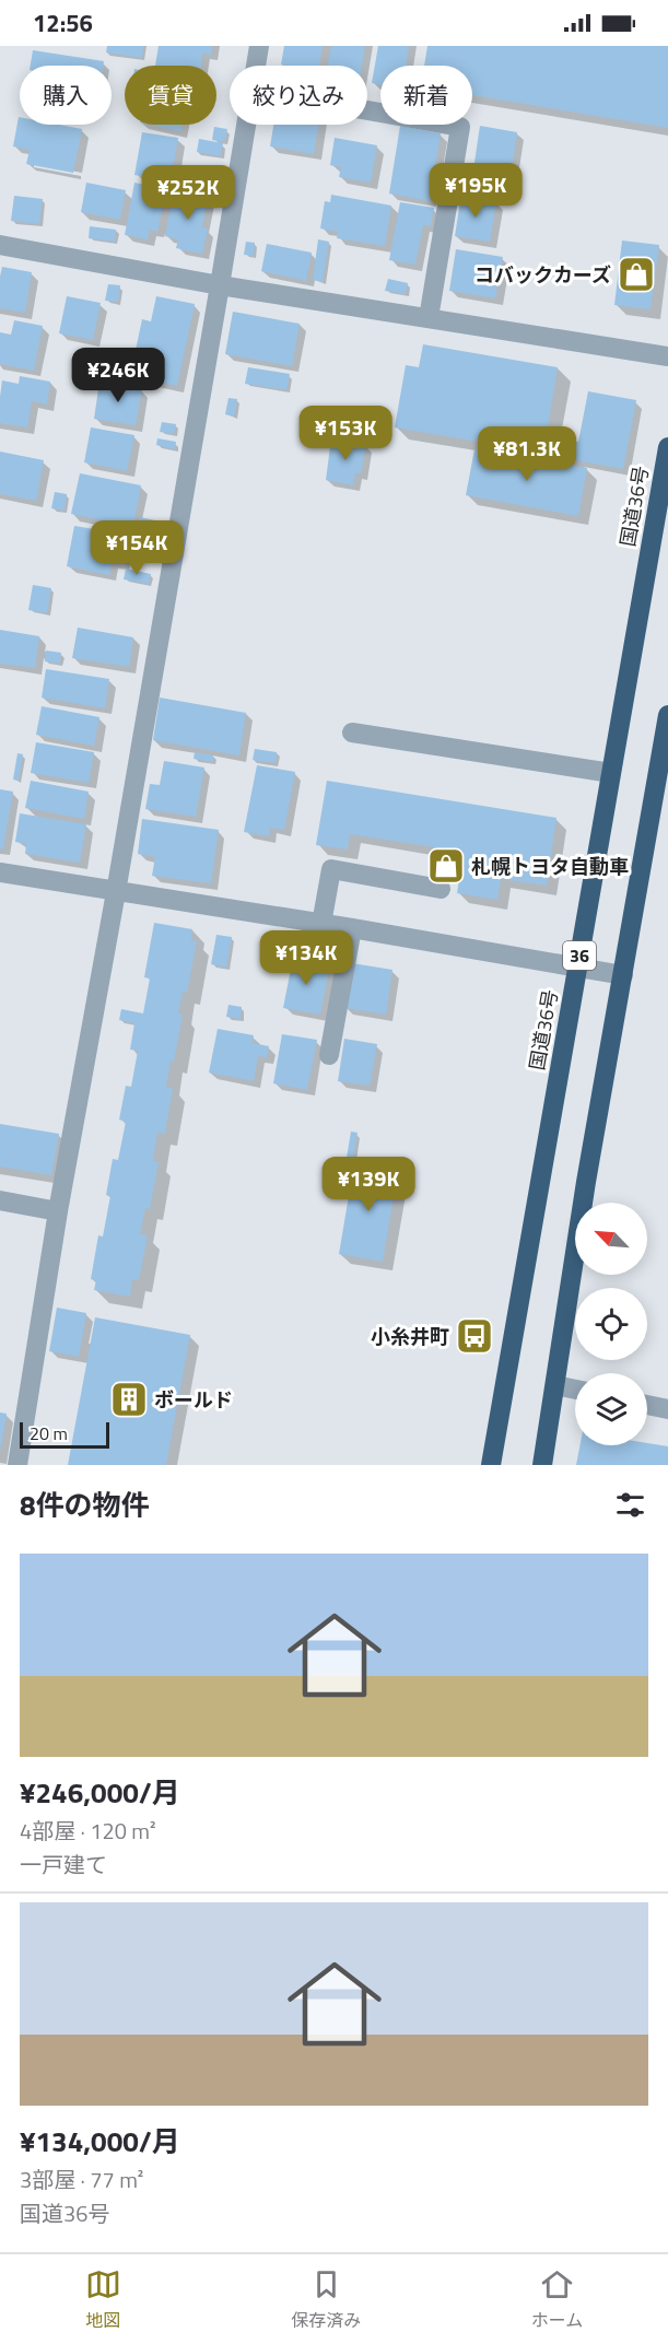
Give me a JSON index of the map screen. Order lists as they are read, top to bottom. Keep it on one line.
{"streets":{"highway":["国道36号","36"]},"places":{"shop":["コバックカーズ","札幌トヨタ自動車"],"bus stop":["小糸井町"],"building":["ボールド"]},"scale_bar":"20 m","north":"top left","page":{"status":"12:56","chip":["購入","賃貸","絞り込み","新着"],"price":["¥195K","¥252K","¥246K","¥153K","¥81.3K","¥154K","¥134K","¥139K"],"scale":"20 m","heading":"8件の物件","list":[{"name":"¥246,000/月","note":"4部屋 · 120 m² · 一戸建て"},{"name":"¥134,000/月","note":"3部屋 · 77 m² · 国道36号"}],"tabs":["地図","保存済み","ホーム"]}}
